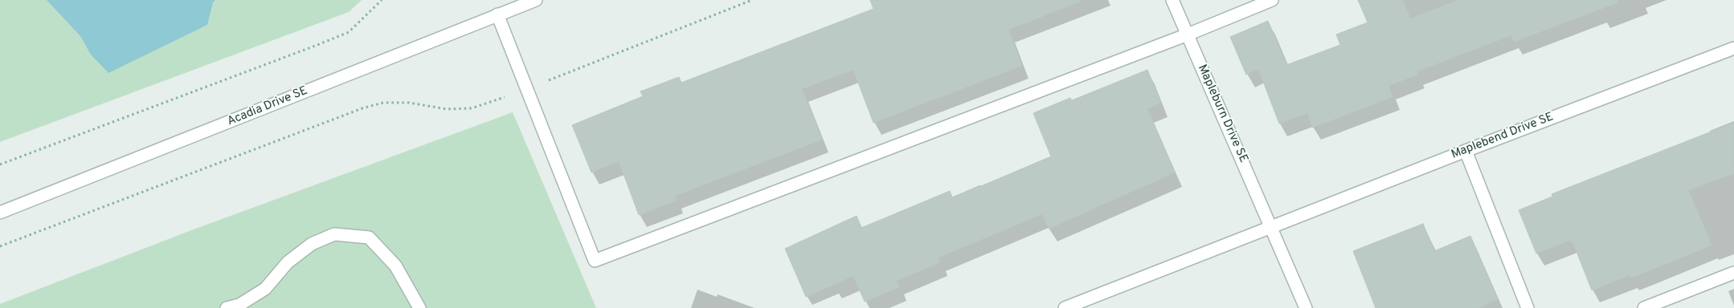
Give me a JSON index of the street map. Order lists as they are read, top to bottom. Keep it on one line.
{"streets":{"street":["Acadia Drive SE","Mapleburn Drive SE","Maplebend Drive SE"]},"crossings":[["Mapleburn Drive SE","Maplebend Drive SE"]]}
